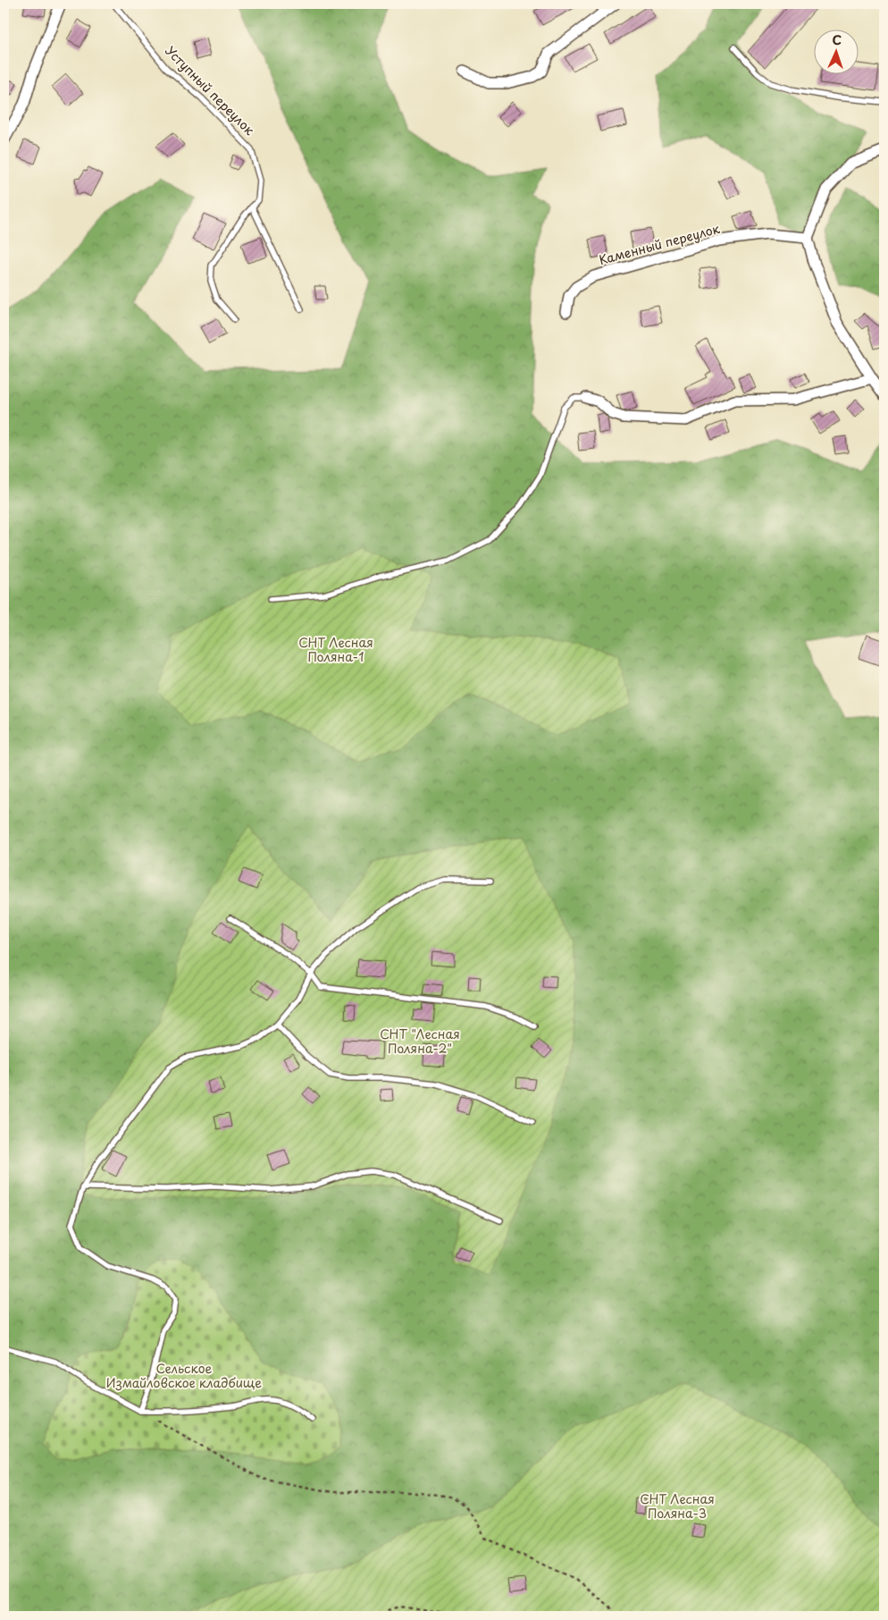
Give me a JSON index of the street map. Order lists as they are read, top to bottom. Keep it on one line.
{"streets":{"street":["Каменный переулок"],"lane":["Уступный переулок"]},"parks":["СНТ Лесная Поляна-1","СНТ \"Лесная Поляна-2\"","Сельское Измайловское кладбище","СНТ Лесная Поляна-3"],"north":"top"}
